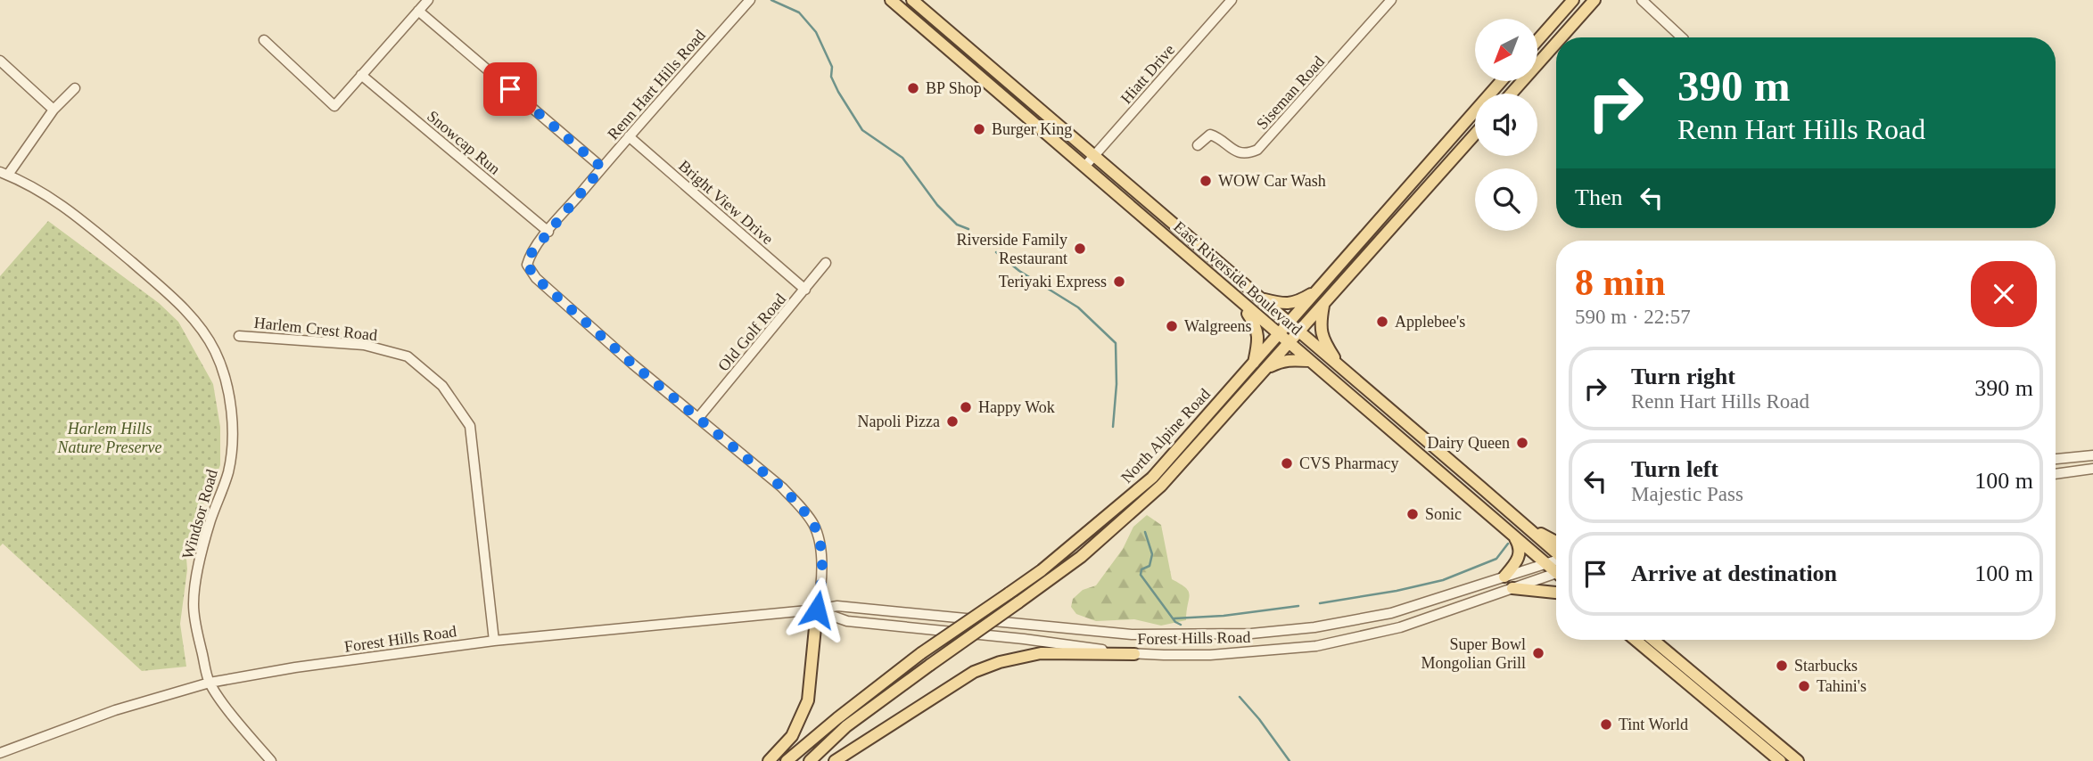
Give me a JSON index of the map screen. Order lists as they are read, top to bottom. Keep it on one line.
{"streets":{"main road":["East Riverside Boulevard","North Alpine Road"],"street":["Hiatt Drive","Renn Hart Hills Road","Siseman Road","Snowcap Run","Bright View Drive","Harlem Crest Road","Old Golf Road","Windsor Road","Forest Hills Road"]},"crossings":[["Hiatt Drive","East Riverside Boulevard"],["Renn Hart Hills Road","Snowcap Run"],["Renn Hart Hills Road","Bright View Drive"],["Renn Hart Hills Road","Old Golf Road"],["Bright View Drive","Old Golf Road"],["East Riverside Boulevard","North Alpine Road"],["East Riverside Boulevard","Forest Hills Road"],["Harlem Crest Road","Forest Hills Road"],["Windsor Road","Forest Hills Road"]],"parks":["Harlem Hills Nature Preserve"],"places":["BP Shop","Burger King","WOW Car Wash","Riverside Family Restaurant","Teriyaki Express","Applebee's","Walgreens","Happy Wok","Napoli Pizza","Dairy Queen","CVS Pharmacy","Sonic","Super Bowl Mongolian Grill","Starbucks","Tahini's","Tint World"],"north":"bottom left","page":{"turn":["390 m","Renn Hart Hills Road"],"then":"Then","heading":["8 min","590 m · 22:57"],"list":[{"name":"Turn right","note":"Renn Hart Hills Road","value":"390 m"},{"name":"Turn left","note":"Majestic Pass","value":"100 m"},{"name":"Arrive at destination","value":"100 m"}]}}
